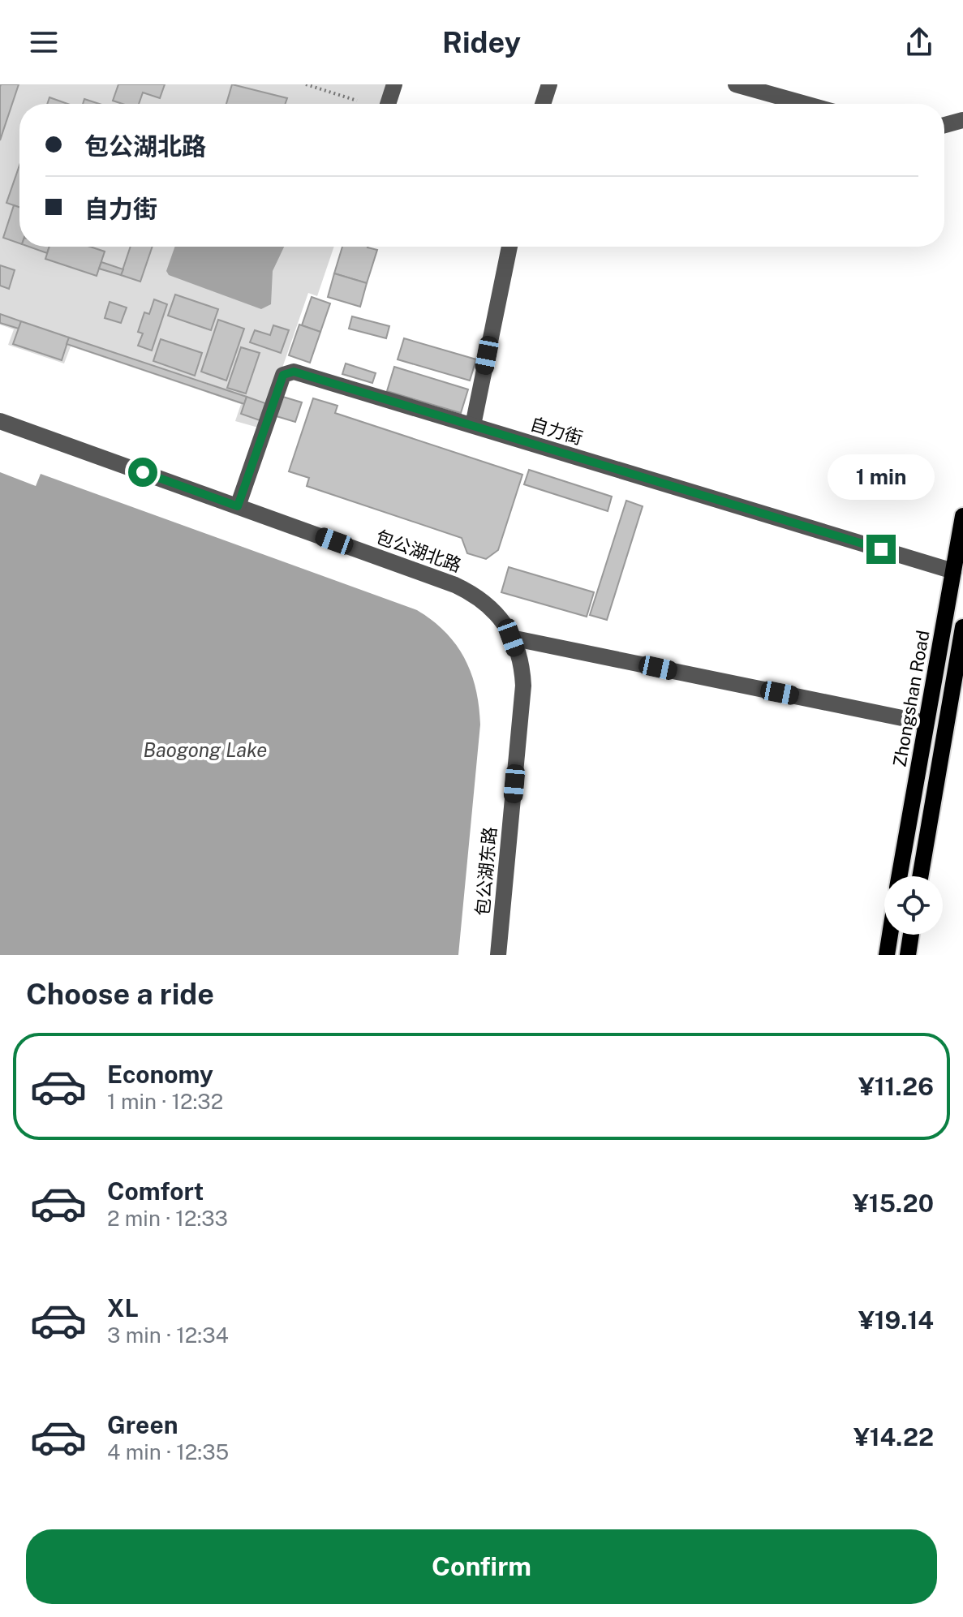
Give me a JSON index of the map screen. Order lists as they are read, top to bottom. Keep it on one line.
{"streets":{"main road":["Zhongshan Road"],"street":["自力街","包公湖北路","包公湖东路"]},"crossings":[["自力街","包公湖北路"],["自力街","Zhongshan Road"],["包公湖北路","包公湖东路"]],"water":["Baogong Lake"],"page":{"header":"Ridey","banner":["包公湖北路","自力街"],"bubble":"1 min","heading":"Choose a ride","list":[{"name":"Economy","note":"1 min · 12:32","value":"¥11.26"},{"name":"Comfort","note":"2 min · 12:33","value":"¥15.20"},{"name":"XL","note":"3 min · 12:34","value":"¥19.14"},{"name":"Green","note":"4 min · 12:35","value":"¥14.22"}],"buttons":"Confirm"}}
